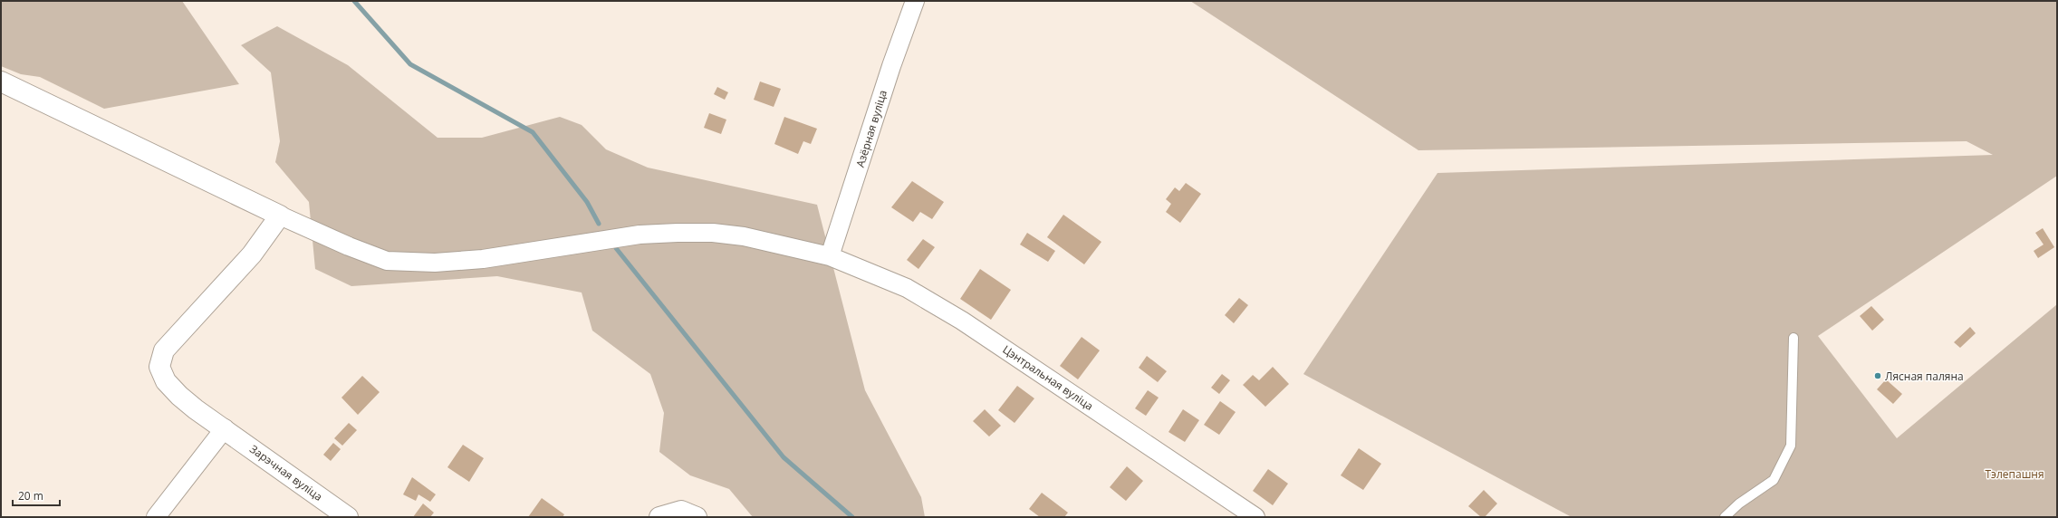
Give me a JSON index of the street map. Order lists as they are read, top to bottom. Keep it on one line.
{"streets":{"street":["Азёрная вуліца","Цэнтральная вуліца","Зарэчная вуліца"]},"crossings":[["Азёрная вуліца","Цэнтральная вуліца"],["Цэнтральная вуліца","Зарэчная вуліца"]],"parks":["Тэлепашня"],"places":["Лясная паляна"],"scale_bar":"20 m"}
